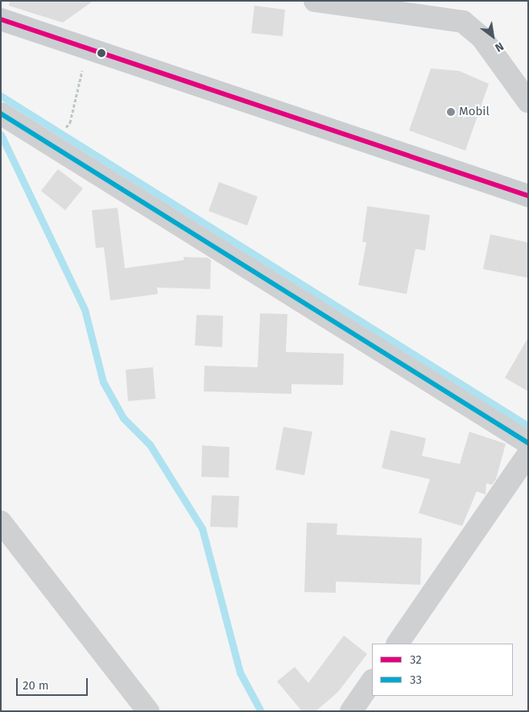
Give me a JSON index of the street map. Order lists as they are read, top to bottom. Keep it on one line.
{"places":["Mobil"],"lines":["transit line 32","transit line 33"],"legend":["32","33"],"scale_bar":"20 m","north":"bottom right"}
